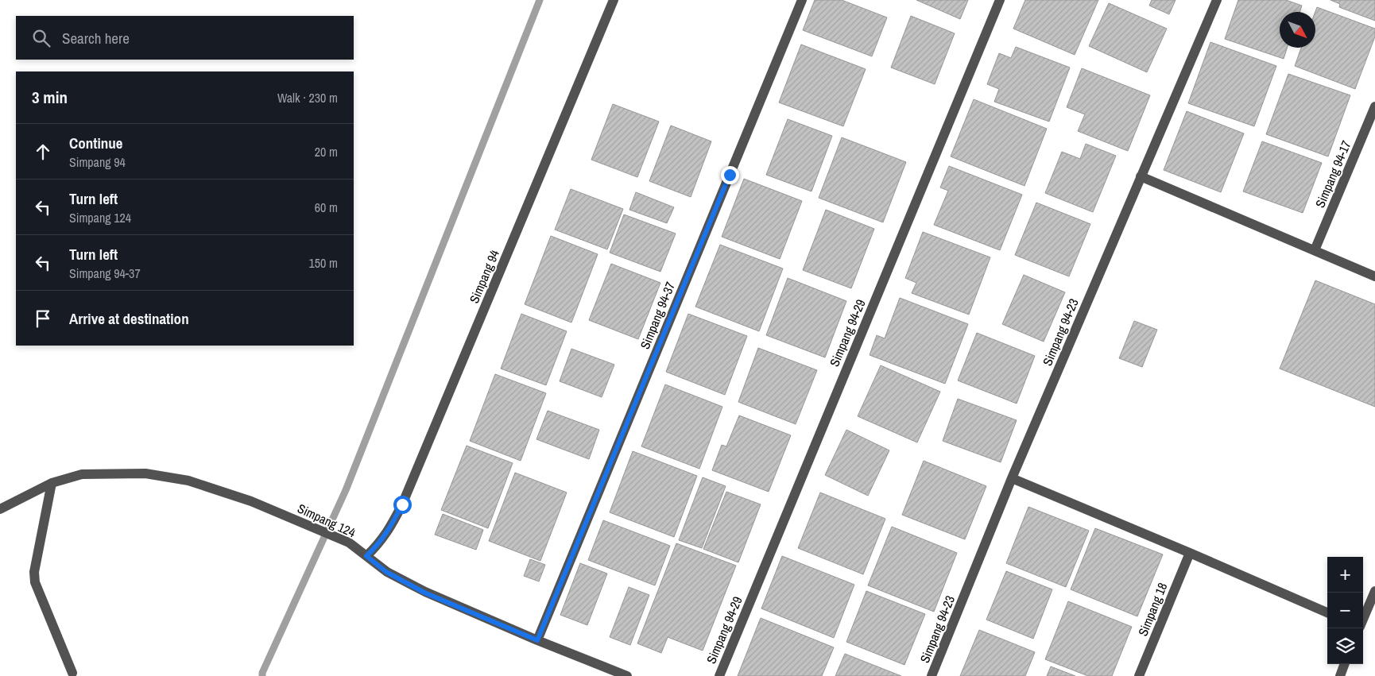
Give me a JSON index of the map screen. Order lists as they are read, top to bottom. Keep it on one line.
{"streets":{"street":["Simpang 94-17","Simpang 94","Simpang 94-37","Simpang 94-23","Simpang 94-29","Simpang 124","Simpang 18"]},"crossings":[["Simpang 94","Simpang 124"],["Simpang 94-37","Simpang 124"]],"north":"bottom right","page":{"search":"Search here","heading":["3 min","Walk · 230 m"],"list":[["Continue","Simpang 94","20 m"],["Turn left","Simpang 124","60 m"],["Turn left","Simpang 94-37","150 m"],"Arrive at destination"],"map_buttons":["+","−"]}}
